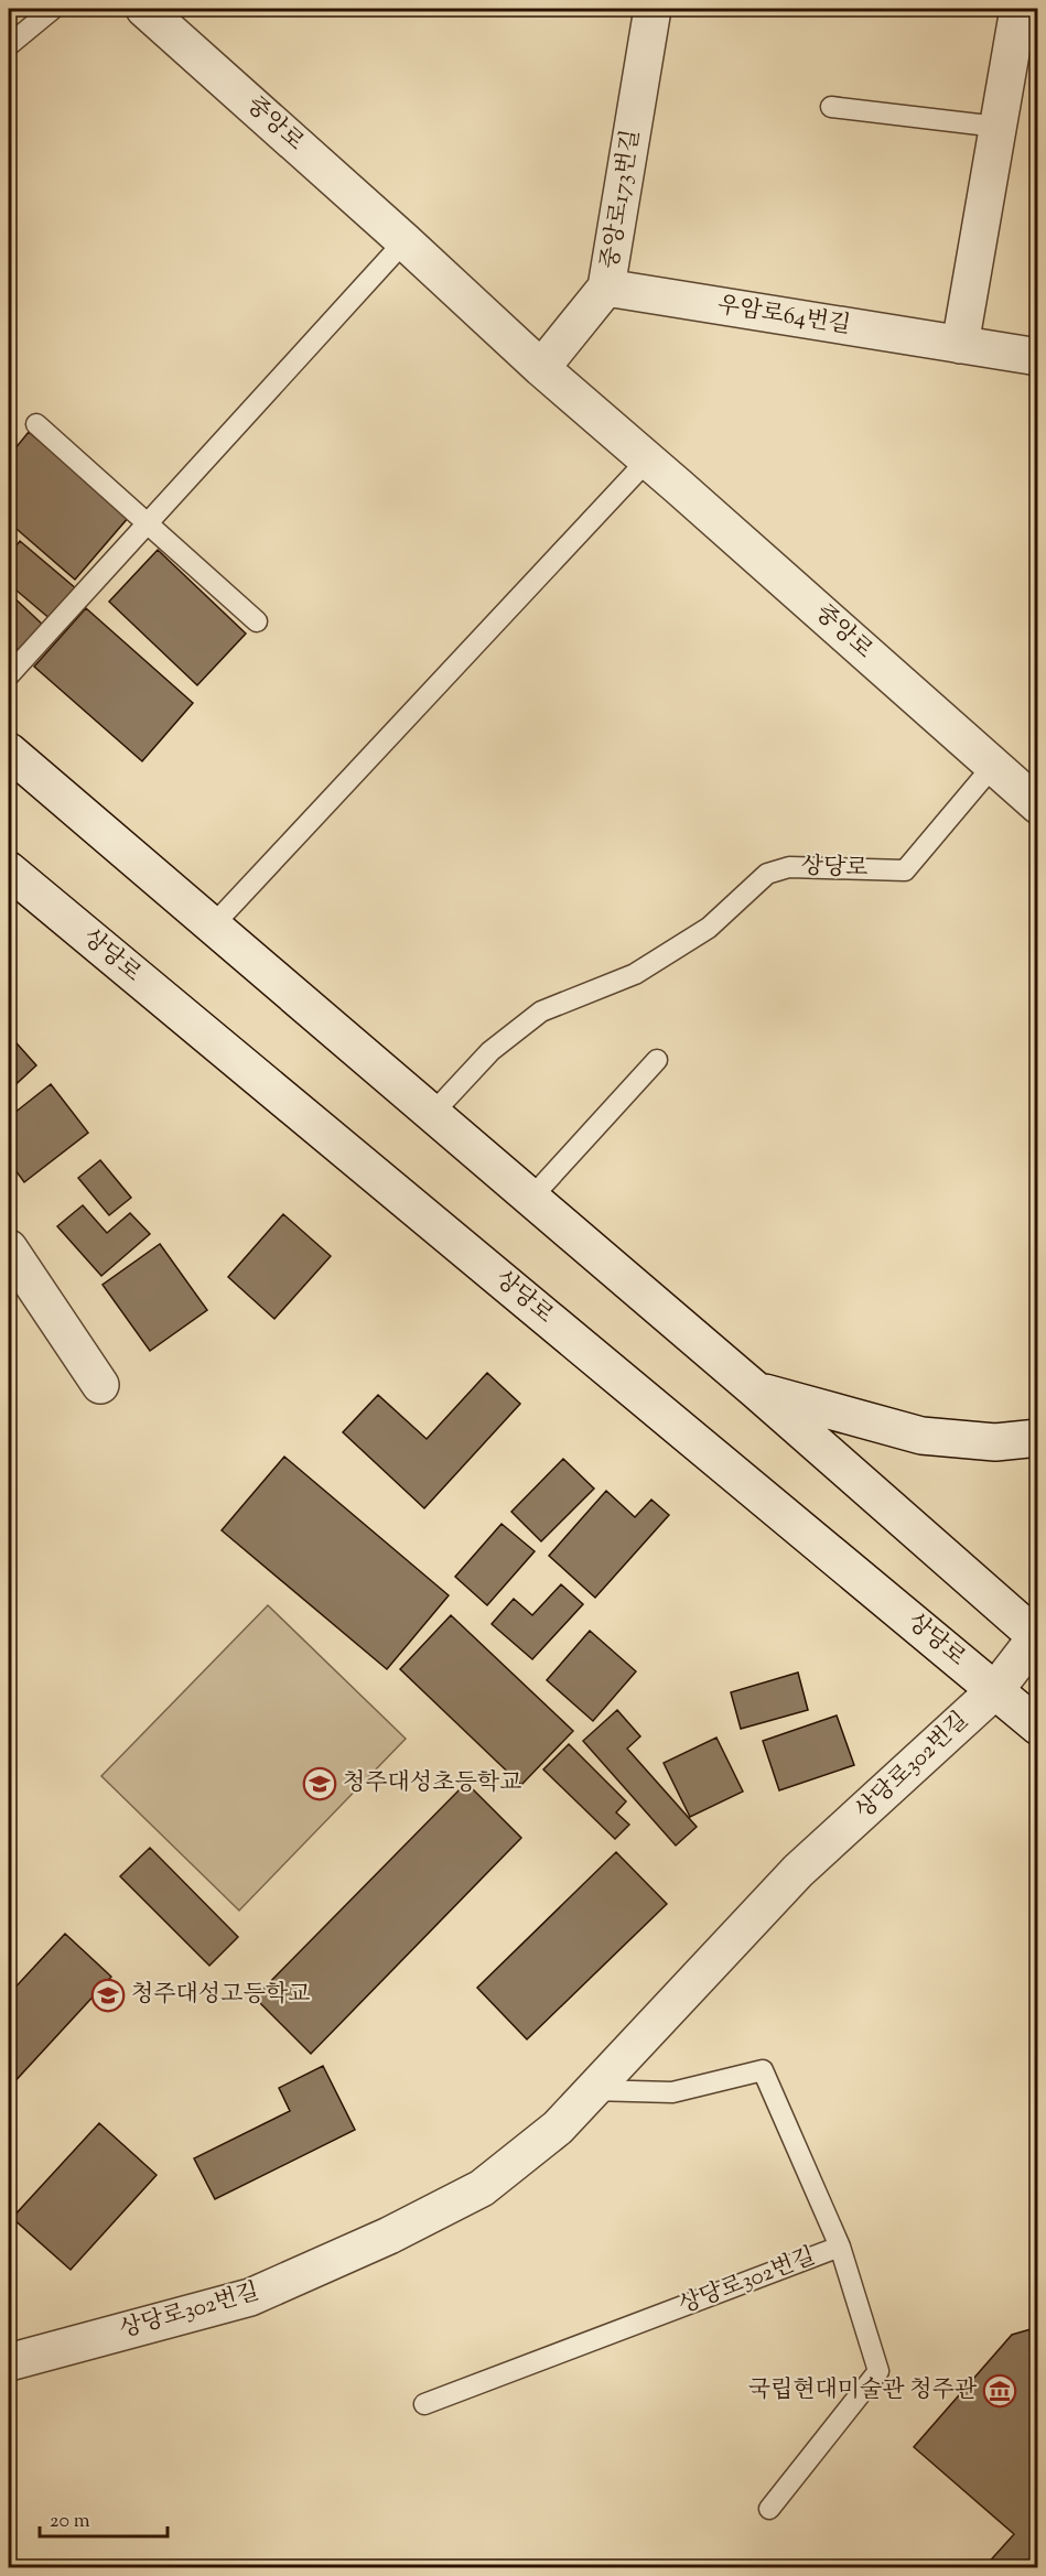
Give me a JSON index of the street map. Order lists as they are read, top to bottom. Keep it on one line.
{"streets":{"street":["중앙로","중앙로173번길","우암로64번길","상당로","상당로302번길"]},"crossings":[["중앙로","중앙로173번길"],["중앙로","상당로"],["중앙로173번길","우암로64번길"],["상당로","상당로302번길"]],"places":{"school or university":["청주대성초등학교","청주대성고등학교"],"museum":["국립현대미술관 청주관"]},"scale_bar":"20 m"}
